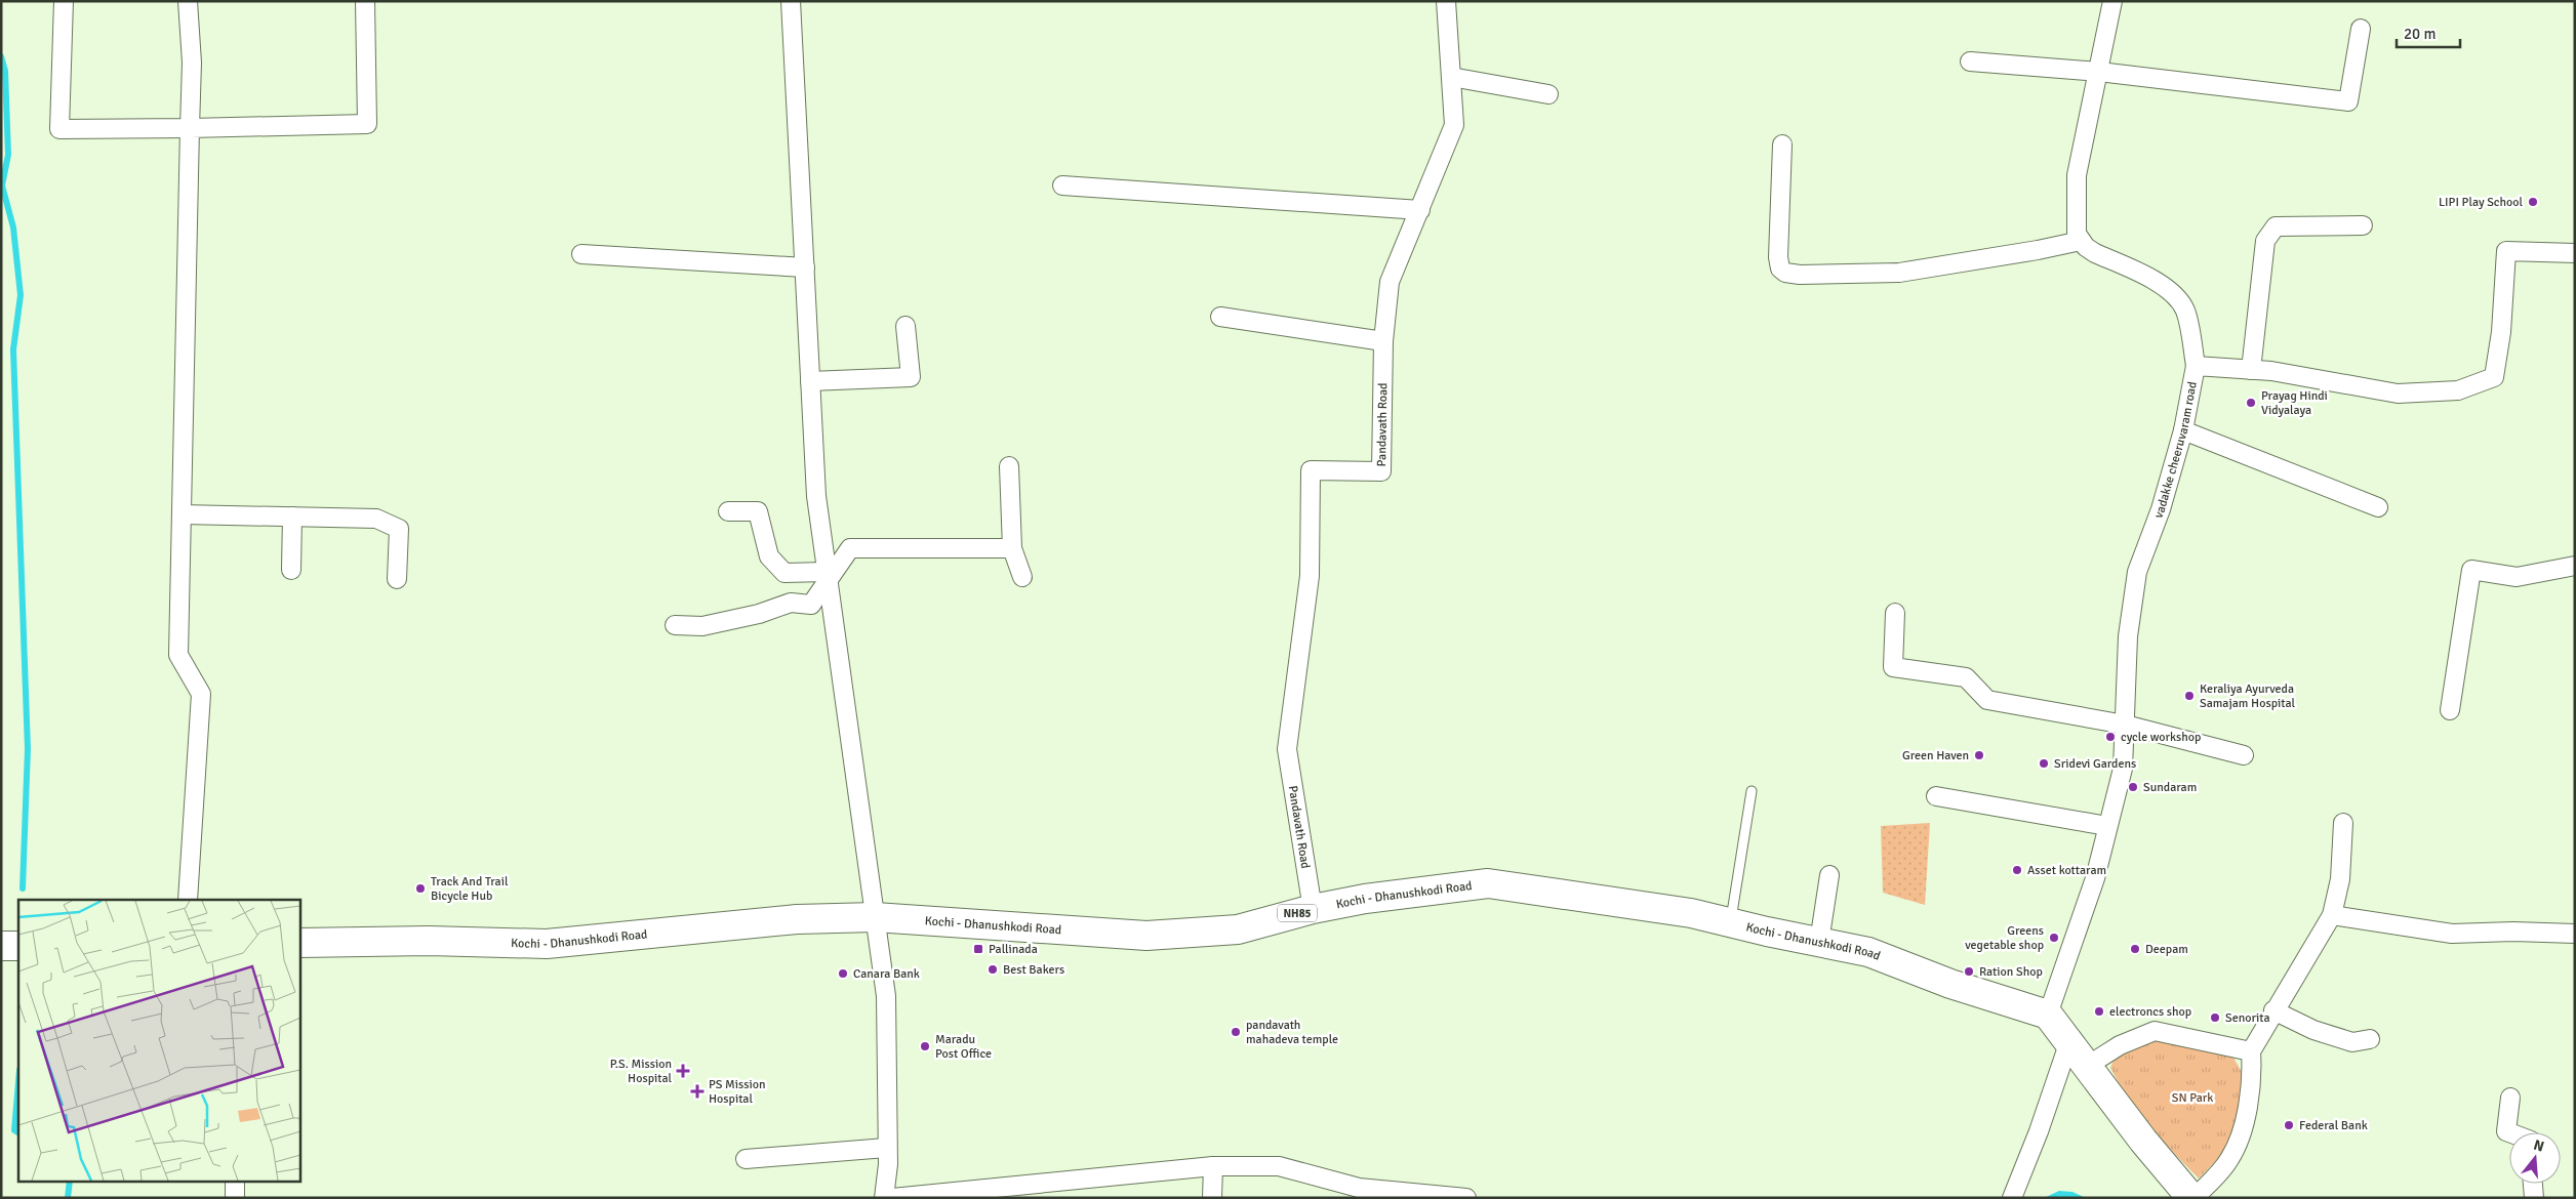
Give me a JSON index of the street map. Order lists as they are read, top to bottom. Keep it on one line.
{"streets":{"highway":["Kochi - Dhanushkodi Road","NH85"],"street":["Pandavath Road","vadakke cheeruvaram road"]},"crossings":[["Pandavath Road","Kochi - Dhanushkodi Road"],["vadakke cheeruvaram road","Kochi - Dhanushkodi Road"]],"parks":["SN Park"],"places":{"other":["LIPI Play School","Prayag Hindi Vidyalaya","Keraliya Ayurveda Samajam Hospital","cycle workshop","Green Haven","Sridevi Gardens","Sundaram","Asset kottaram","Track And Trail Bicycle Hub","Greens vegetable shop","Deepam","Best Bakers","Ration Shop","Canara Bank","electroncs shop","Senorita","pandavath mahadeva temple","Maradu Post Office","Federal Bank"],"transit":["Pallinada"],"health":["P.S. Mission Hospital","PS Mission Hospital"]},"scale_bar":"20 m","north":"top"}
